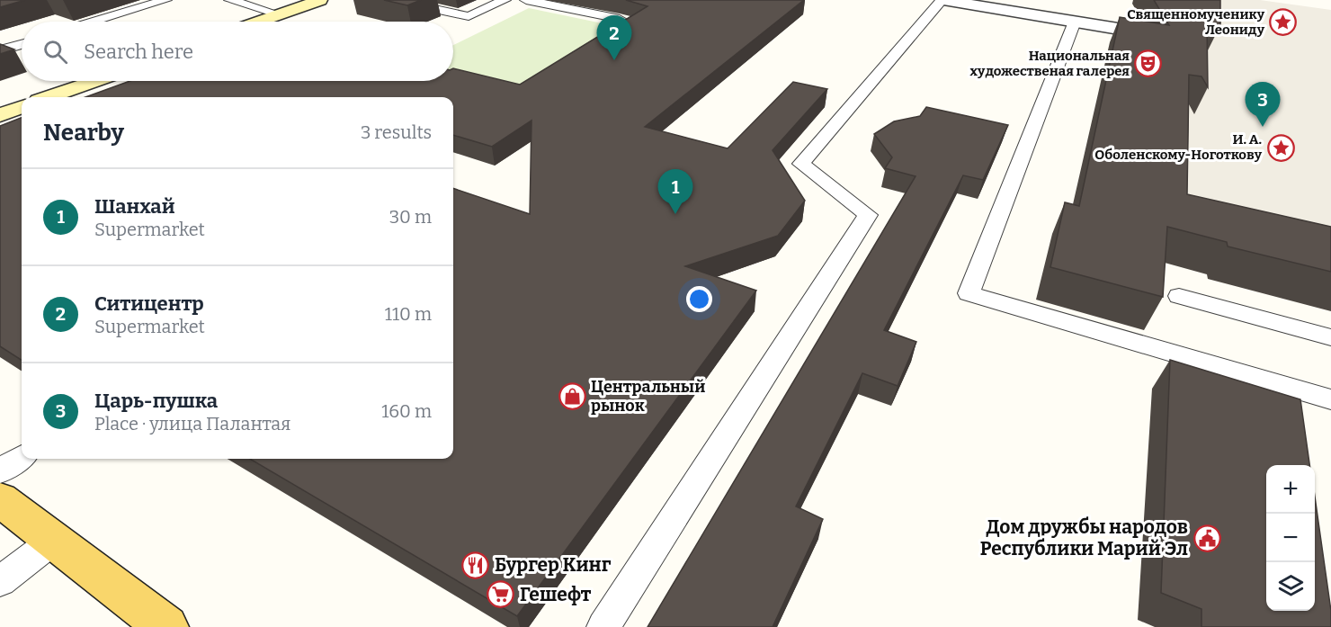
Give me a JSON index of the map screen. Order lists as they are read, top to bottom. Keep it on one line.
{"places":{"place":["Священномученику Леониду","И. А. Оболенскому-Ноготкову"],"theatre":["Национальная художественая галерея"],"shop":["Центральный рынок"],"public building":["Дом дружбы народов Республики Марий Эл"],"restaurant":["Бургер Кинг"],"supermarket":["Гешефт"]},"page":{"pins":["2","3","1"],"search":"Search here","heading":["Nearby","3 results"],"list":[{"mark":"1","name":"Шанхай","note":"Supermarket","value":"30 m"},{"mark":"2","name":"Ситицентр","note":"Supermarket","value":"110 m"},{"mark":"3","name":"Царь-пушка","note":"Place · улица Палантая","value":"160 m"}],"map_buttons":["+","−"]}}
